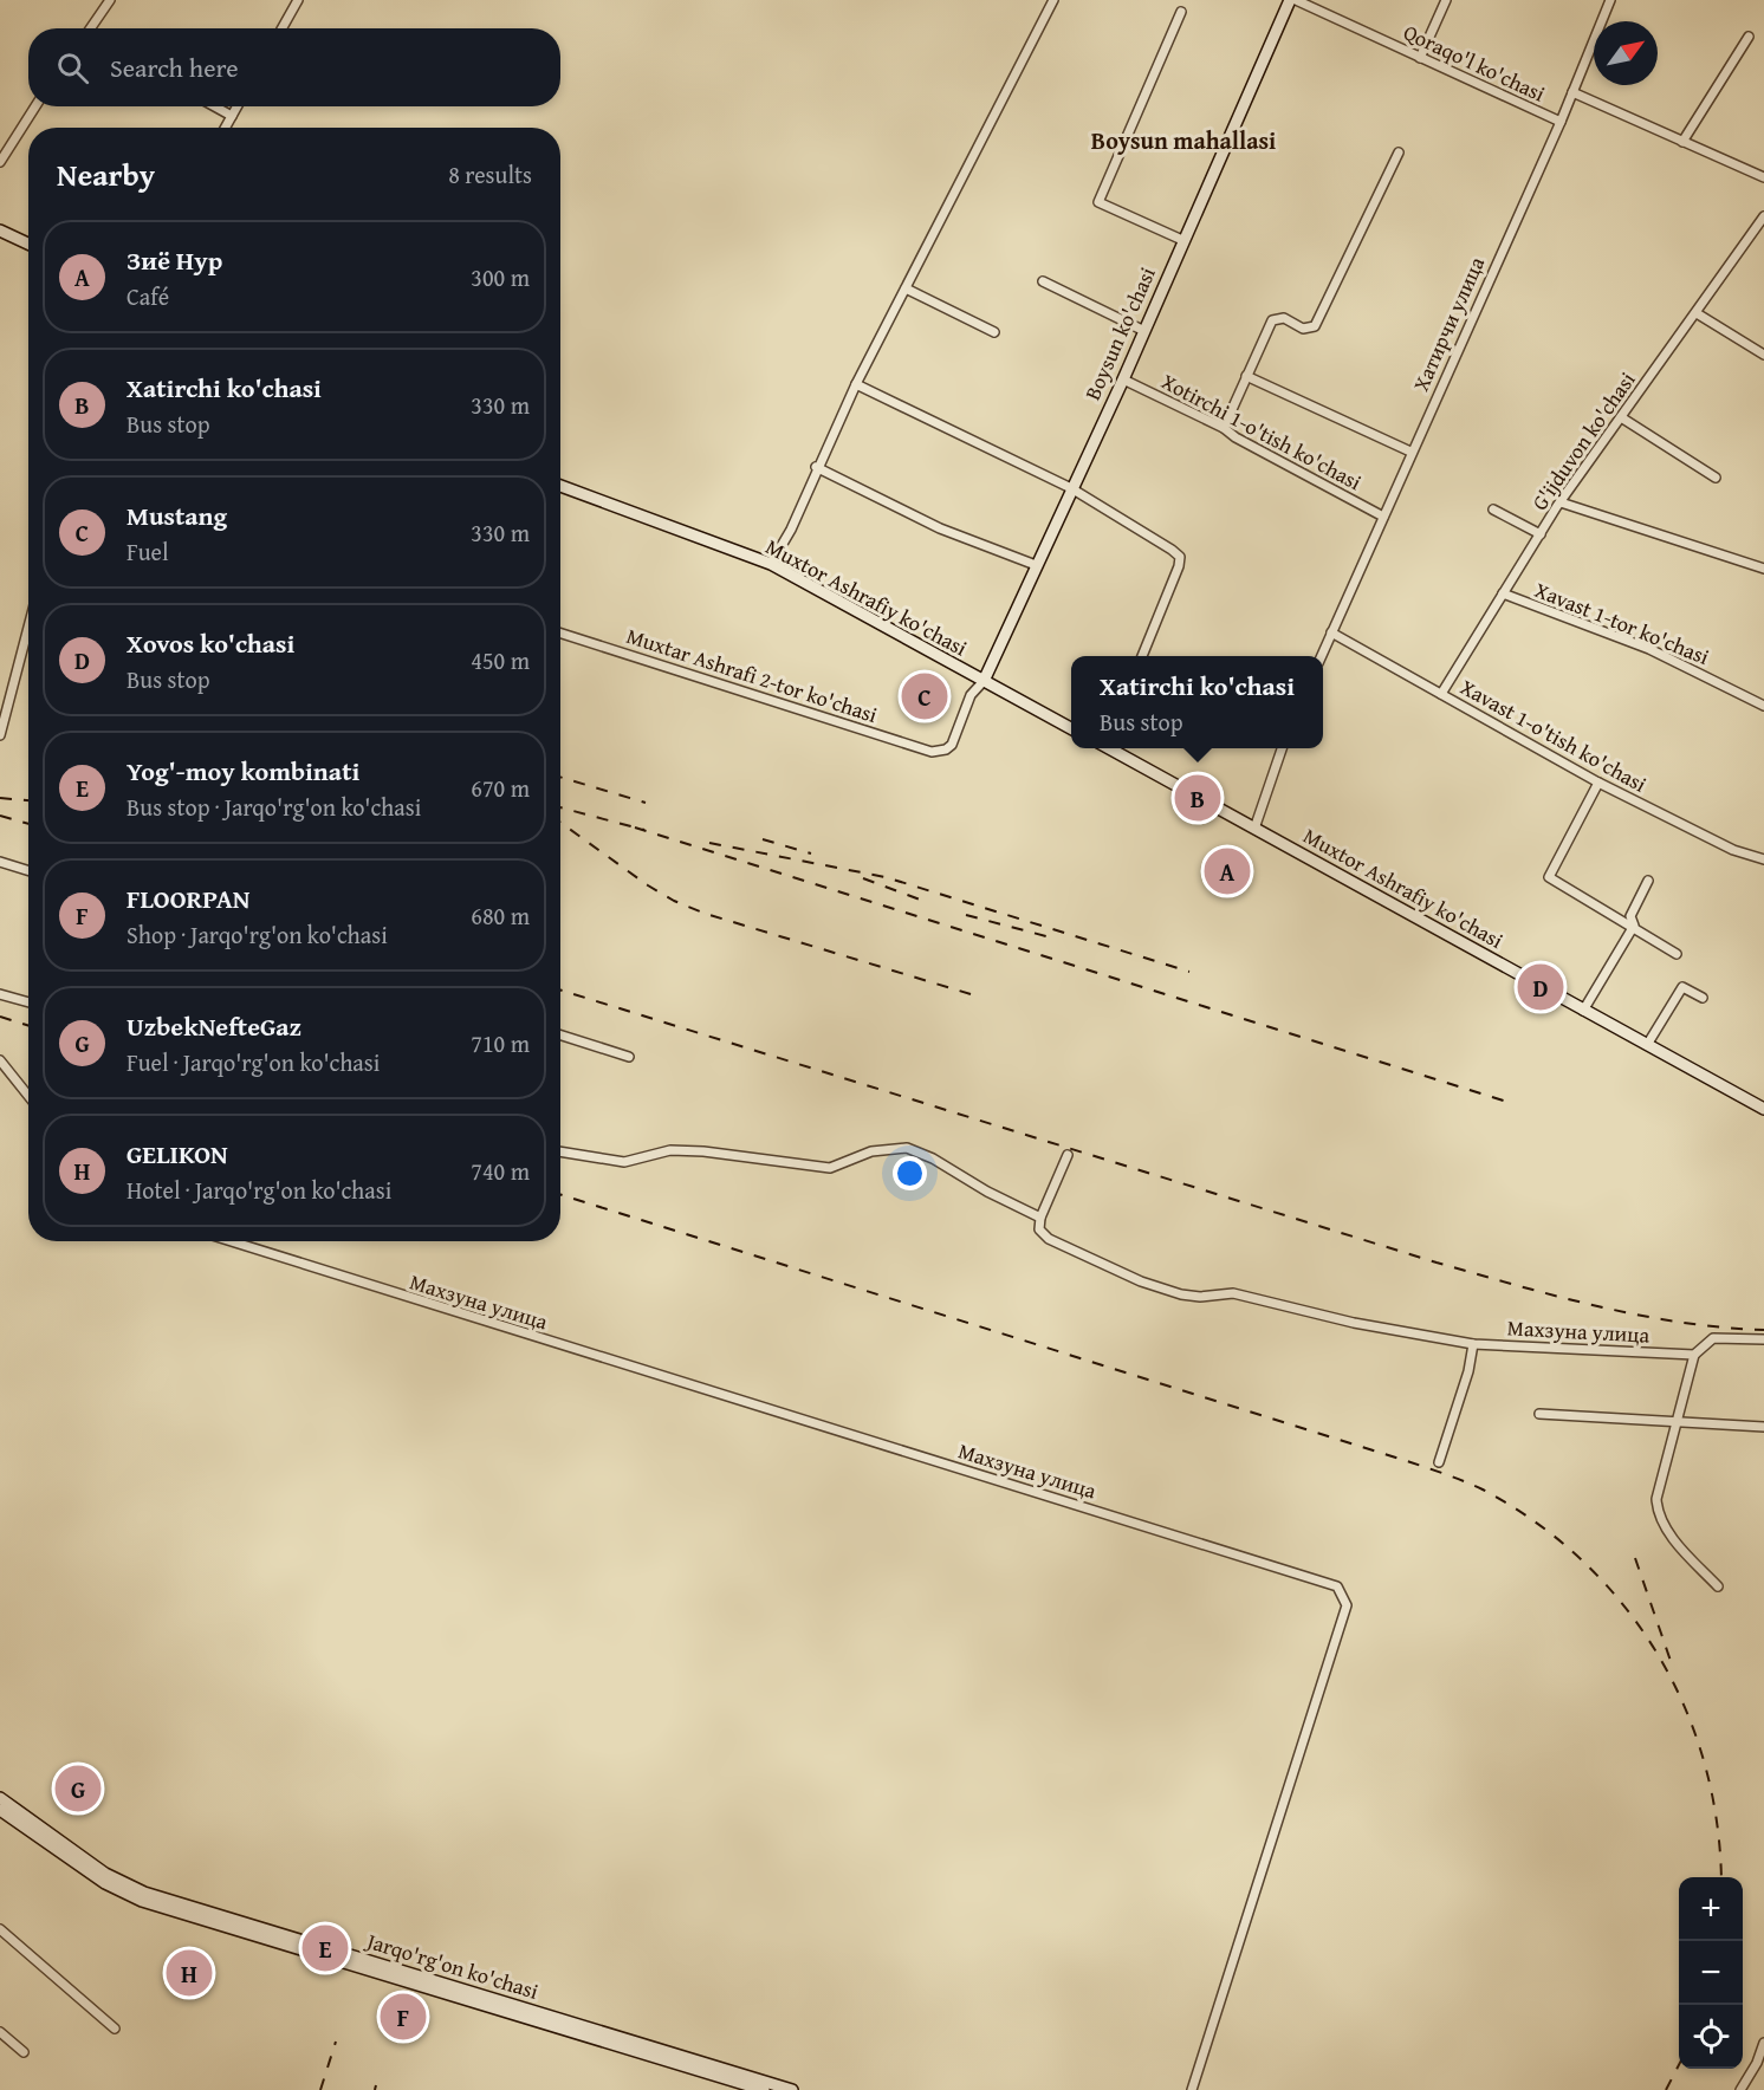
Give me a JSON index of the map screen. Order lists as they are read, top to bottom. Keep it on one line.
{"streets":{"main road":["Boysun ko'chasi","Muxtor Ashrafiy ko'chasi","Jarqo'rg'on ko'chasi"],"street":["Qoraqo'l ko'chasi","Хатирчи улица","Xotirchi 1-o'tish ko'chasi","G'ijduvon ko'chasi","Xavast 1-tor ko'chasi","Muxtar Ashrafi 2-tor ko'chasi","Xavast 1-o'tish ko'chasi","Махзуна улица"]},"crossings":[["Qoraqo'l ko'chasi","Хатирчи улица"],["Хатирчи улица","Xotirchi 1-o'tish ko'chasi"],["Хатирчи улица","Xavast 1-o'tish ko'chasi"],["Boysun ko'chasi","Xotirchi 1-o'tish ko'chasi"],["Boysun ko'chasi","Muxtor Ashrafiy ko'chasi"],["Boysun ko'chasi","Muxtar Ashrafi 2-tor ko'chasi"],["G'ijduvon ko'chasi","Xavast 1-tor ko'chasi"],["G'ijduvon ko'chasi","Xavast 1-o'tish ko'chasi"],["Muxtor Ashrafiy ko'chasi","Muxtar Ashrafi 2-tor ko'chasi"]],"districts":["Boysun mahallasi"],"north":"top right","page":{"search":"Search here","heading":["Nearby","8 results"],"list":[{"mark":"A","name":"Зиё Нур","note":"Café","value":"300 m"},{"mark":"B","name":"Xatirchi ko'chasi","note":"Bus stop","value":"330 m"},{"mark":"C","name":"Mustang","note":"Fuel","value":"330 m"},{"mark":"D","name":"Xovos ko'chasi","note":"Bus stop","value":"450 m"},{"mark":"E","name":"Yog'-moy kombinati","note":"Bus stop · Jarqo'rg'on ko'chasi","value":"670 m"},{"mark":"F","name":"FLOORPAN","note":"Shop · Jarqo'rg'on ko'chasi","value":"680 m"},{"mark":"G","name":"UzbekNefteGaz","note":"Fuel · Jarqo'rg'on ko'chasi","value":"710 m"},{"mark":"H","name":"GELIKON","note":"Hotel · Jarqo'rg'on ko'chasi","value":"740 m"}],"popup":["Xatirchi ko'chasi","Bus stop"],"pins":["C","B","A","D","G","E","H","F"],"map_buttons":["+","−"]}}
